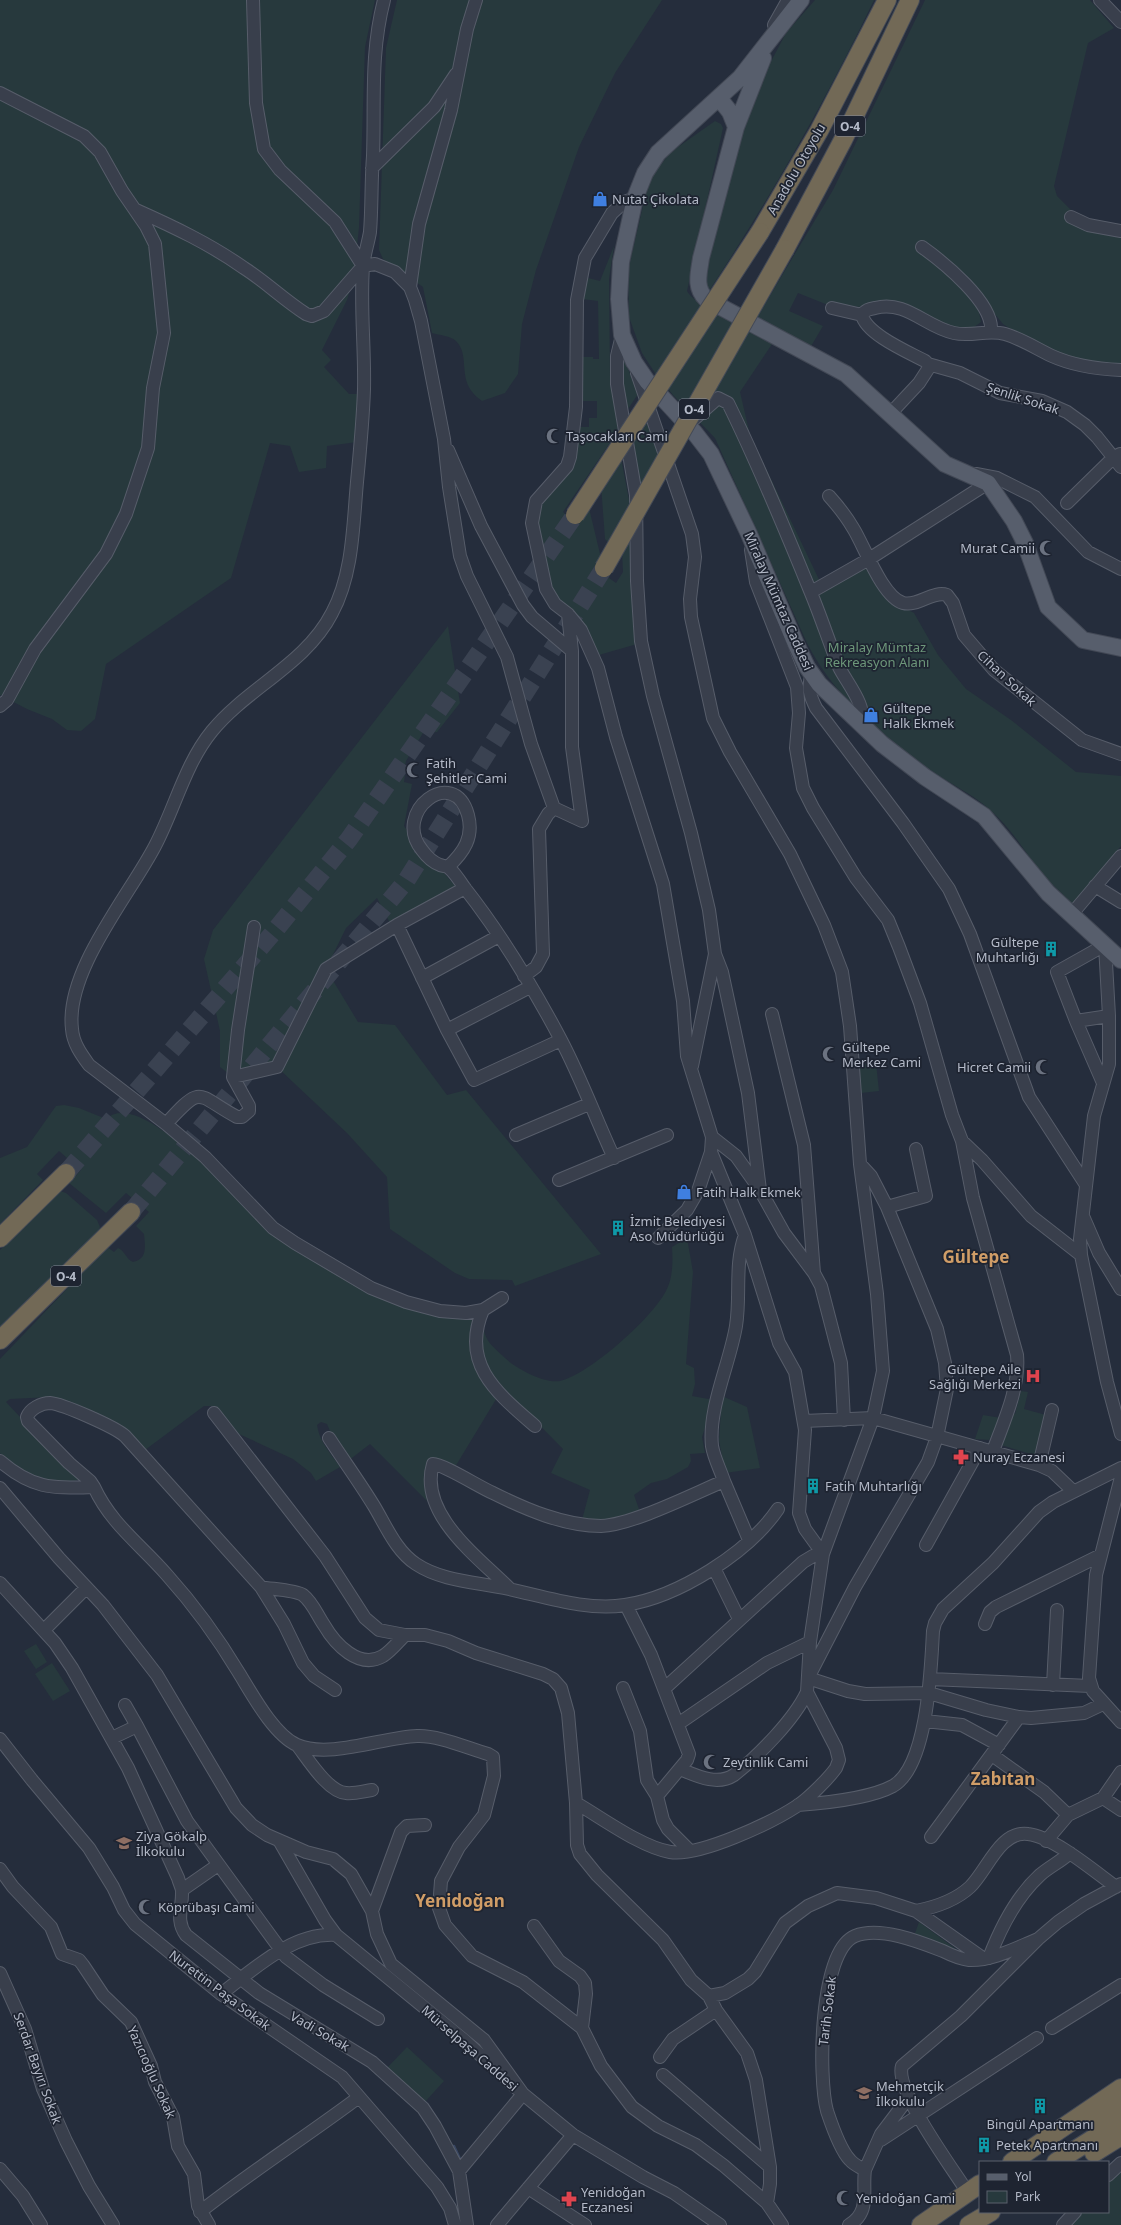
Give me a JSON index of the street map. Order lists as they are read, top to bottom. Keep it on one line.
{"streets":{"highway":["O-4","Anadolu Otoyolu"],"main road":["Miralay Mümtaz Caddesi"],"street":["Şenlik Sokak","Cihan Sokak","Nurettin Paşa Sokak","Tarih Sokak","Vadi Sokak","Mürselpaşa Caddesi","Serdar Bayırı Sokak","Yazıcıoğlu Sokak"]},"districts":["Gültepe","Zabıtan","Yenidoğan"],"parks":["Miralay Mümtaz Rekreasyon Alanı"],"places":{"shop":["Nutat Çikolata","Gültepe Halk Ekmek","Fatih Halk Ekmek"],"mosque":["Taşocakları Cami","Murat Camii","Fatih Şehitler Cami","Gültepe Merkez Cami","Hicret Camii","Zeytinlik Cami","Köprübaşı Cami","Yenidoğan Cami"],"building":["Gültepe Muhtarlığı","İzmit Belediyesi Aso Müdürlüğü","Fatih Muhtarlığı","Bingül Apartmanı","Petek Apartmanı"],"hospital":["Gültepe Aile Sağlığı Merkezi"],"pharmacy":["Nuray Eczanesi","Yenidoğan Eczanesi"],"school or university":["Ziya Gökalp İlkokulu","Mehmetçik İlkokulu"]},"legend":["Yol","Park"]}
